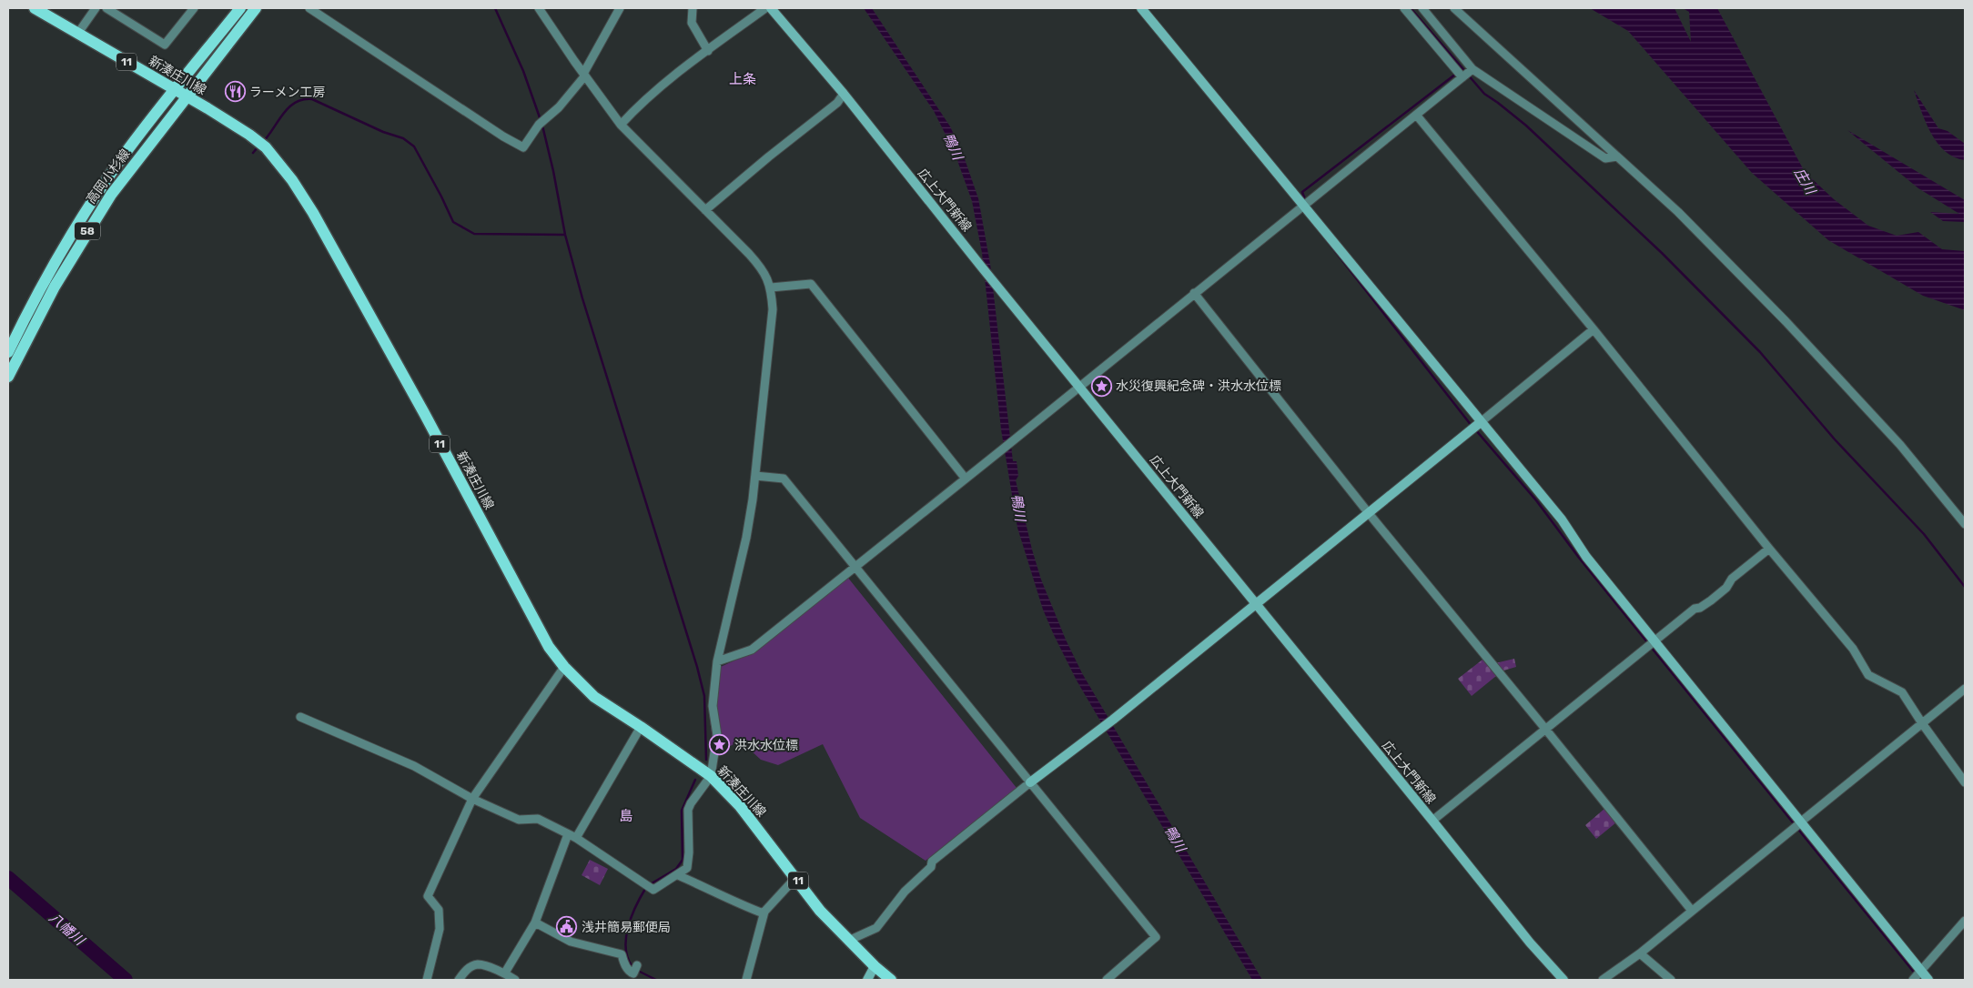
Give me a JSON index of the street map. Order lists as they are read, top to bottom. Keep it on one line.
{"streets":{"main road":["11","新湊庄川線","高岡小杉線","58"],"street":["広上大門新線"]},"crossings":[["新湊庄川線","高岡小杉線"]],"districts":["上条","島"],"water":["鴨川","庄川","八幡川"],"places":{"restaurant":["ラーメン工房"],"place":["水災復興紀念碑・洪水水位標","洪水水位標"],"public building":["浅井簡易郵便局"]}}
